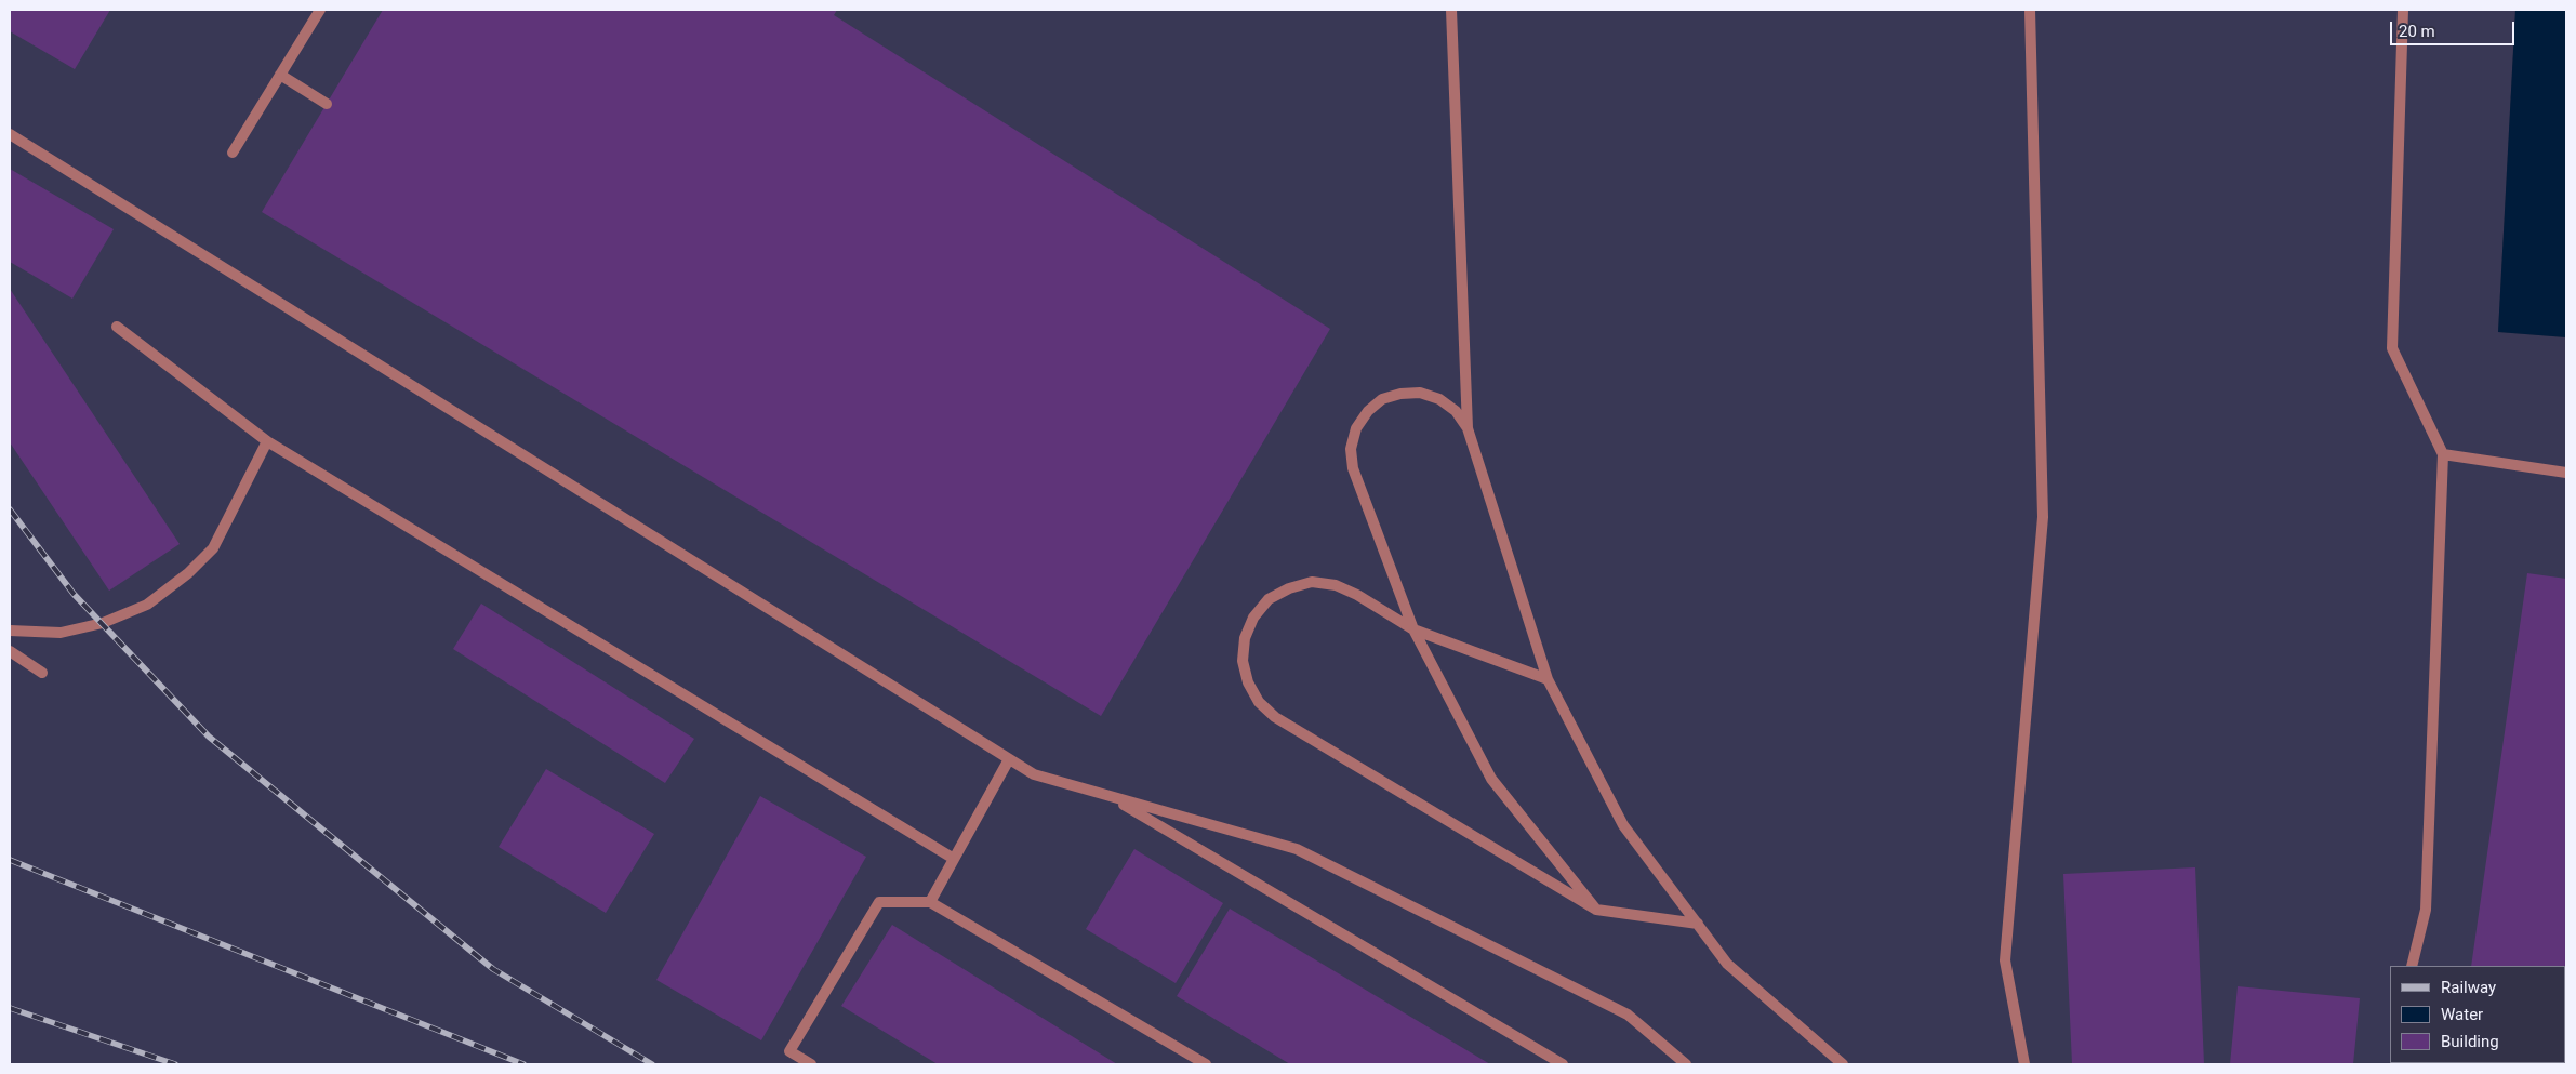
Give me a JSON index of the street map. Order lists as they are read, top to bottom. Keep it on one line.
{"legend":["Railway","Water","Building"],"scale_bar":"20 m"}
